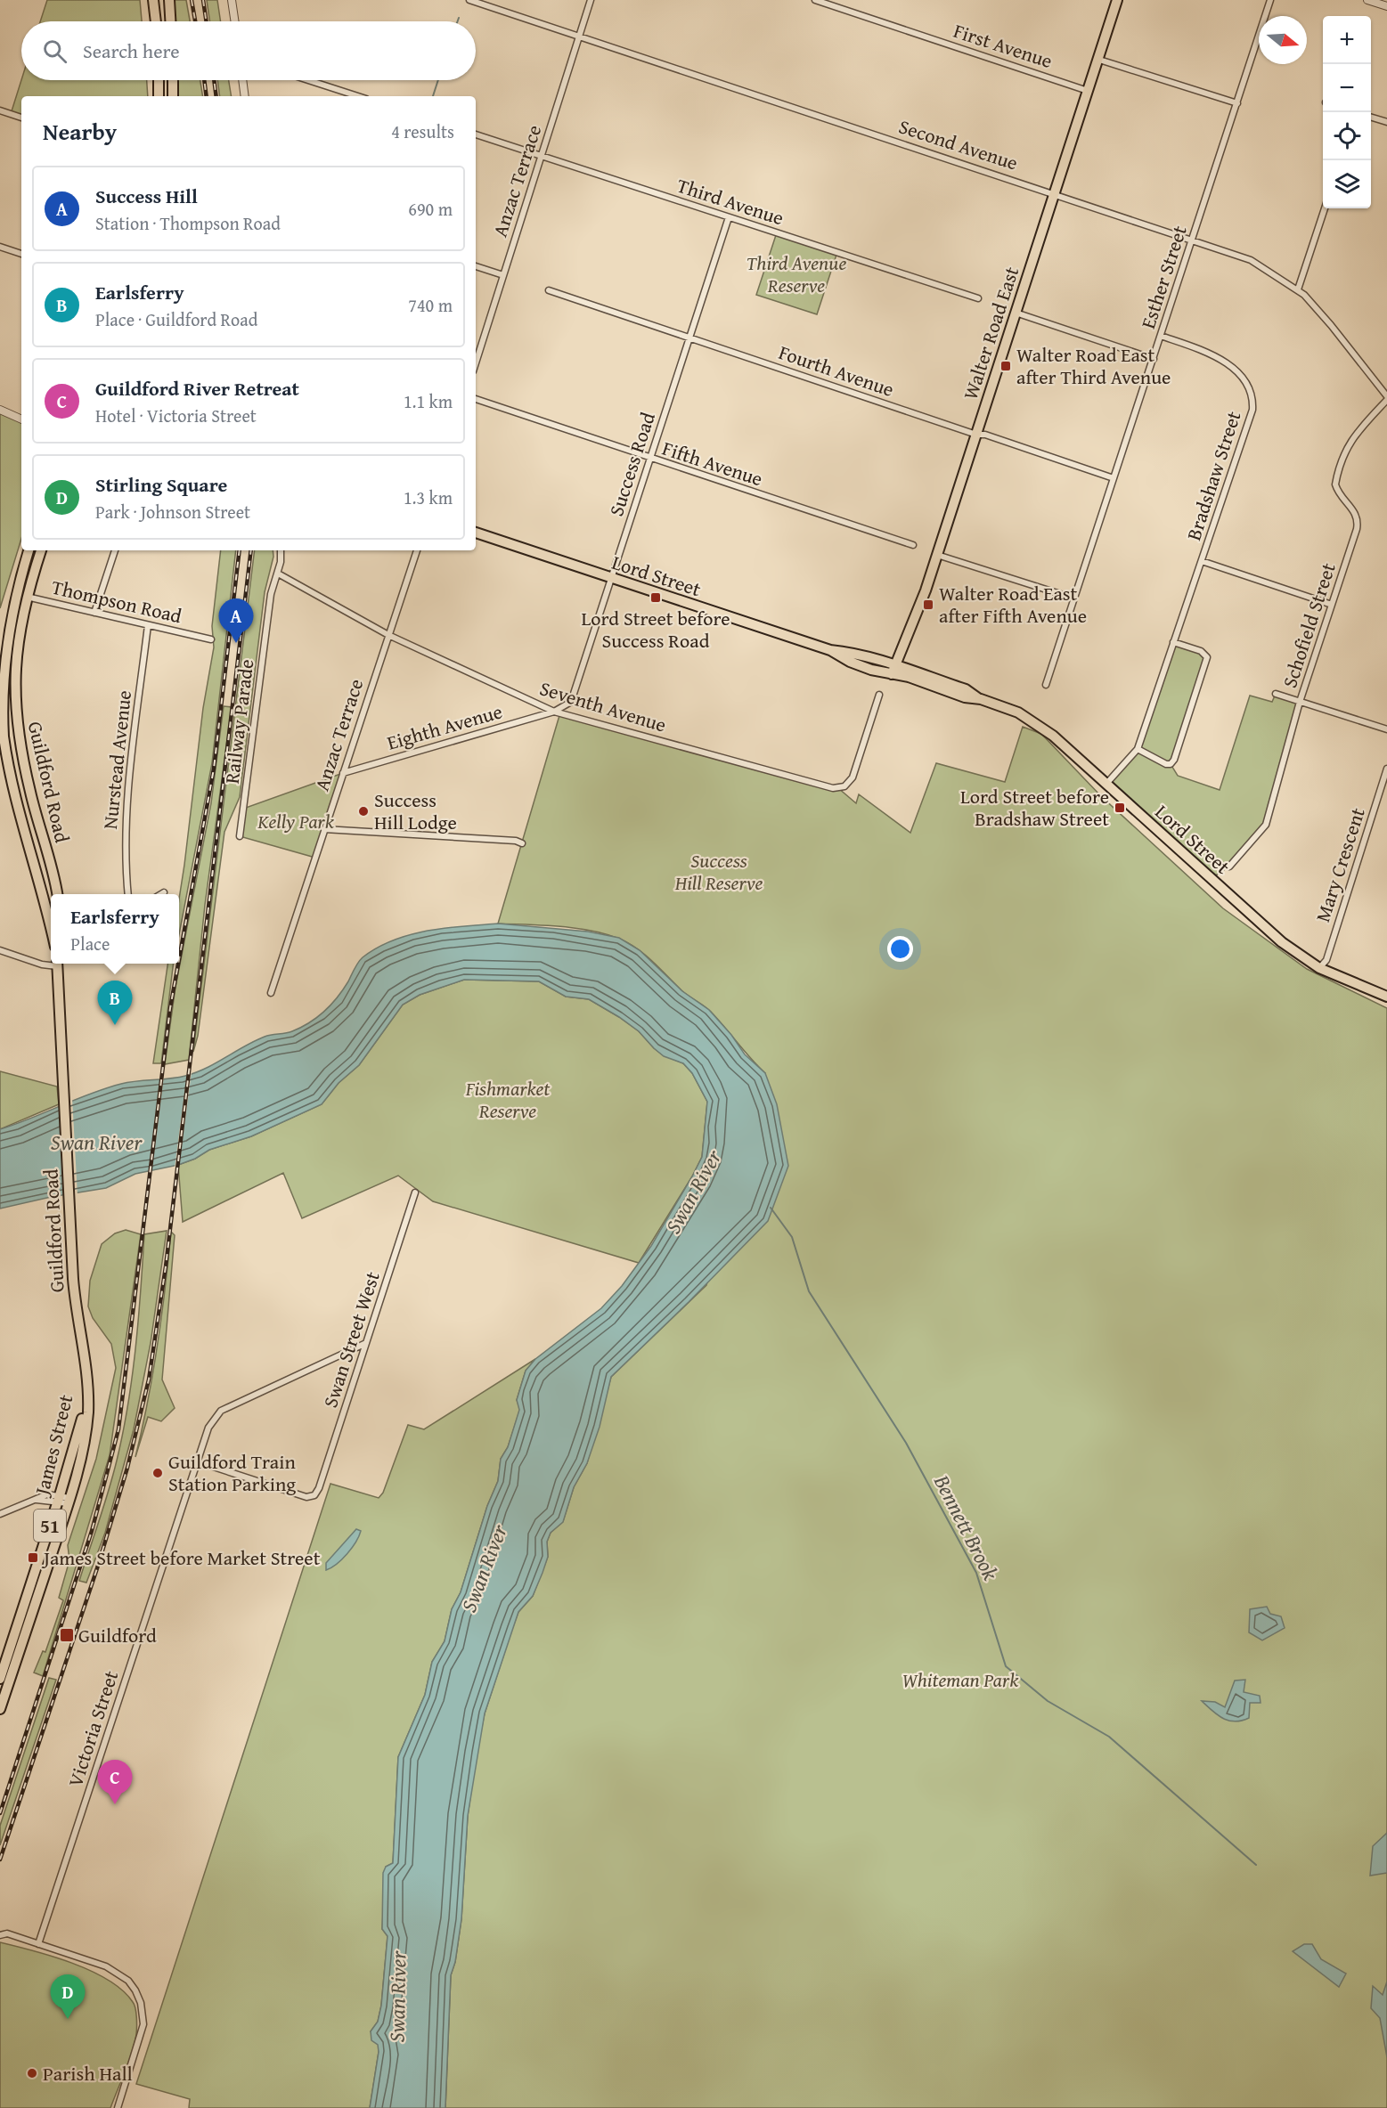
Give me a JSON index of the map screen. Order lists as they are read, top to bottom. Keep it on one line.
{"streets":{"main road":["Walter Road East","Lord Street","Guildford Road","James Street","51"],"street":["First Avenue","Second Avenue","Anzac Terrace","Third Avenue","Esther Street","Fourth Avenue","Fifth Avenue","Success Road","Bradshaw Street","Thompson Road","Schofield Street","Seventh Avenue","Railway Parade","Eighth Avenue","Nurstead Avenue","Mary Crescent","Swan Street West","Victoria Street"]},"crossings":[["First Avenue","Walter Road East"],["Second Avenue","Anzac Terrace"],["Second Avenue","Esther Street"],["Second Avenue","Walter Road East"],["Second Avenue","Schofield Street"],["Anzac Terrace","Third Avenue"],["Anzac Terrace","Seventh Avenue"],["Anzac Terrace","Eighth Avenue"],["Third Avenue","Success Road"],["Esther Street","Fourth Avenue"],["Esther Street","Bradshaw Street"],["Walter Road East","Fourth Avenue"],["Walter Road East","Lord Street"],["Fourth Avenue","Success Road"],["Fifth Avenue","Success Road"],["Success Road","Lord Street"],["Success Road","Seventh Avenue"],["Success Road","Eighth Avenue"],["Bradshaw Street","Lord Street"],["Lord Street","Mary Crescent"],["Thompson Road","Nurstead Avenue"],["Thompson Road","Guildford Road"],["Seventh Avenue","Railway Parade"],["Seventh Avenue","Eighth Avenue"],["Guildford Road","James Street"],["Swan Street West","Victoria Street"]],"water":["Swan River","Bennett Brook"],"parks":["Third Avenue Reserve","Kelly Park","Success Hill Reserve","Fishmarket Reserve","Whiteman Park"],"places":{"transit":["Walter Road East after Third Avenue","Lord Street before Success Road","Walter Road East after Fifth Avenue","Lord Street before Bradshaw Street","James Street before Market Street","Guildford"],"other":["Success Hill Lodge","Guildford Train Station Parking","Parish Hall"]},"north":"right","page":{"map_buttons":["+","−"],"search":"Search here","heading":["Nearby","4 results"],"list":[{"mark":"A","name":"Success Hill","note":"Station · Thompson Road","value":"690 m"},{"mark":"B","name":"Earlsferry","note":"Place · Guildford Road","value":"740 m"},{"mark":"C","name":"Guildford River Retreat","note":"Hotel · Victoria Street","value":"1.1 km"},{"mark":"D","name":"Stirling Square","note":"Park · Johnson Street","value":"1.3 km"}],"pins":["A","B","C","D"],"popup":["Earlsferry","Place"]}}
